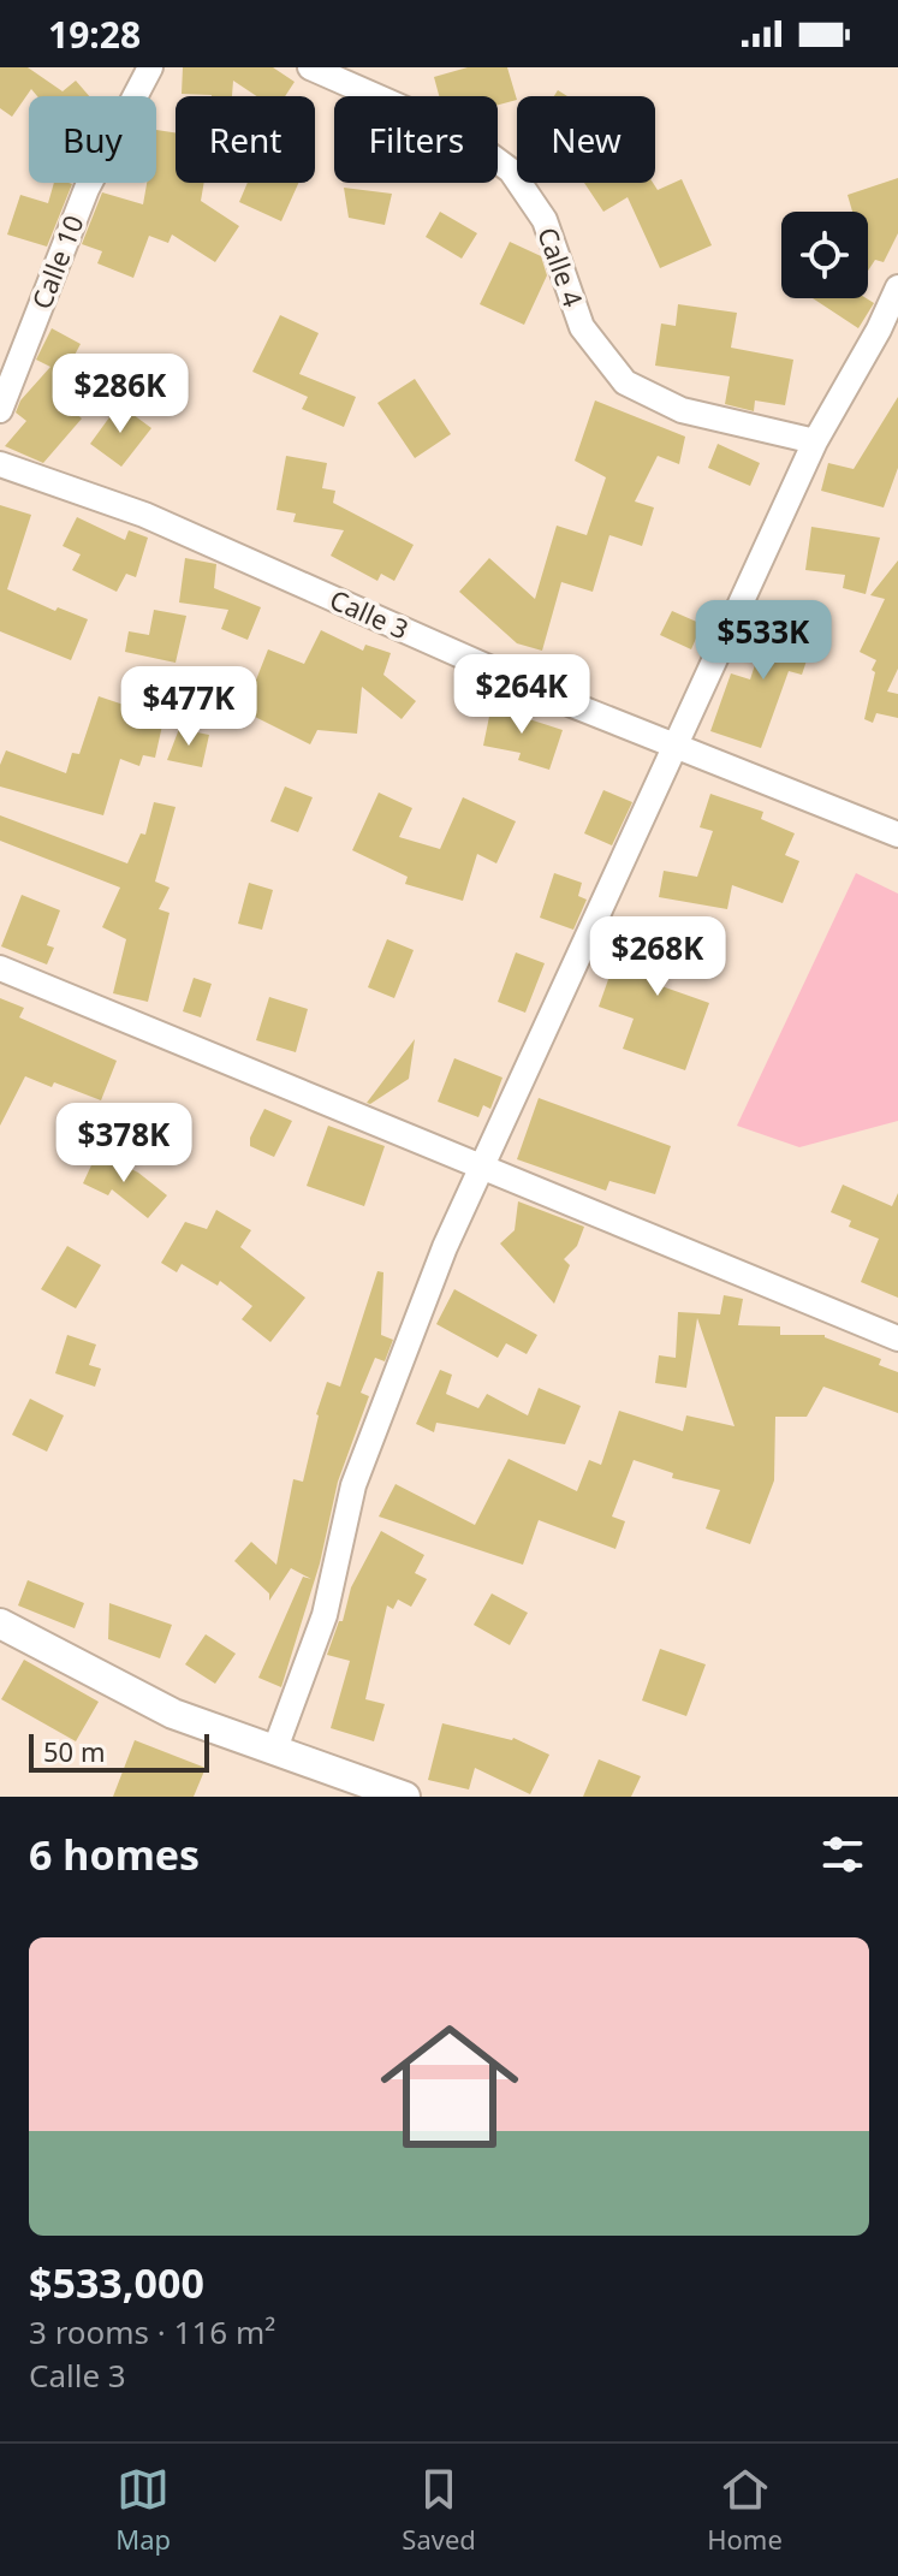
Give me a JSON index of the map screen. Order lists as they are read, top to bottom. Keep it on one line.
{"streets":{"street":["Calle 10","Calle 4","Calle 3"]},"scale_bar":"50 m","page":{"status":"19:28","chip":["Buy","Rent","Filters","New"],"price":["$286K","$533K","$264K","$477K","$268K","$378K"],"scale":"50 m","heading":"6 homes","list":[{"name":"$533,000","note":"3 rooms · 116 m² · Calle 3"}],"tabs":["Map","Saved","Home"]}}
